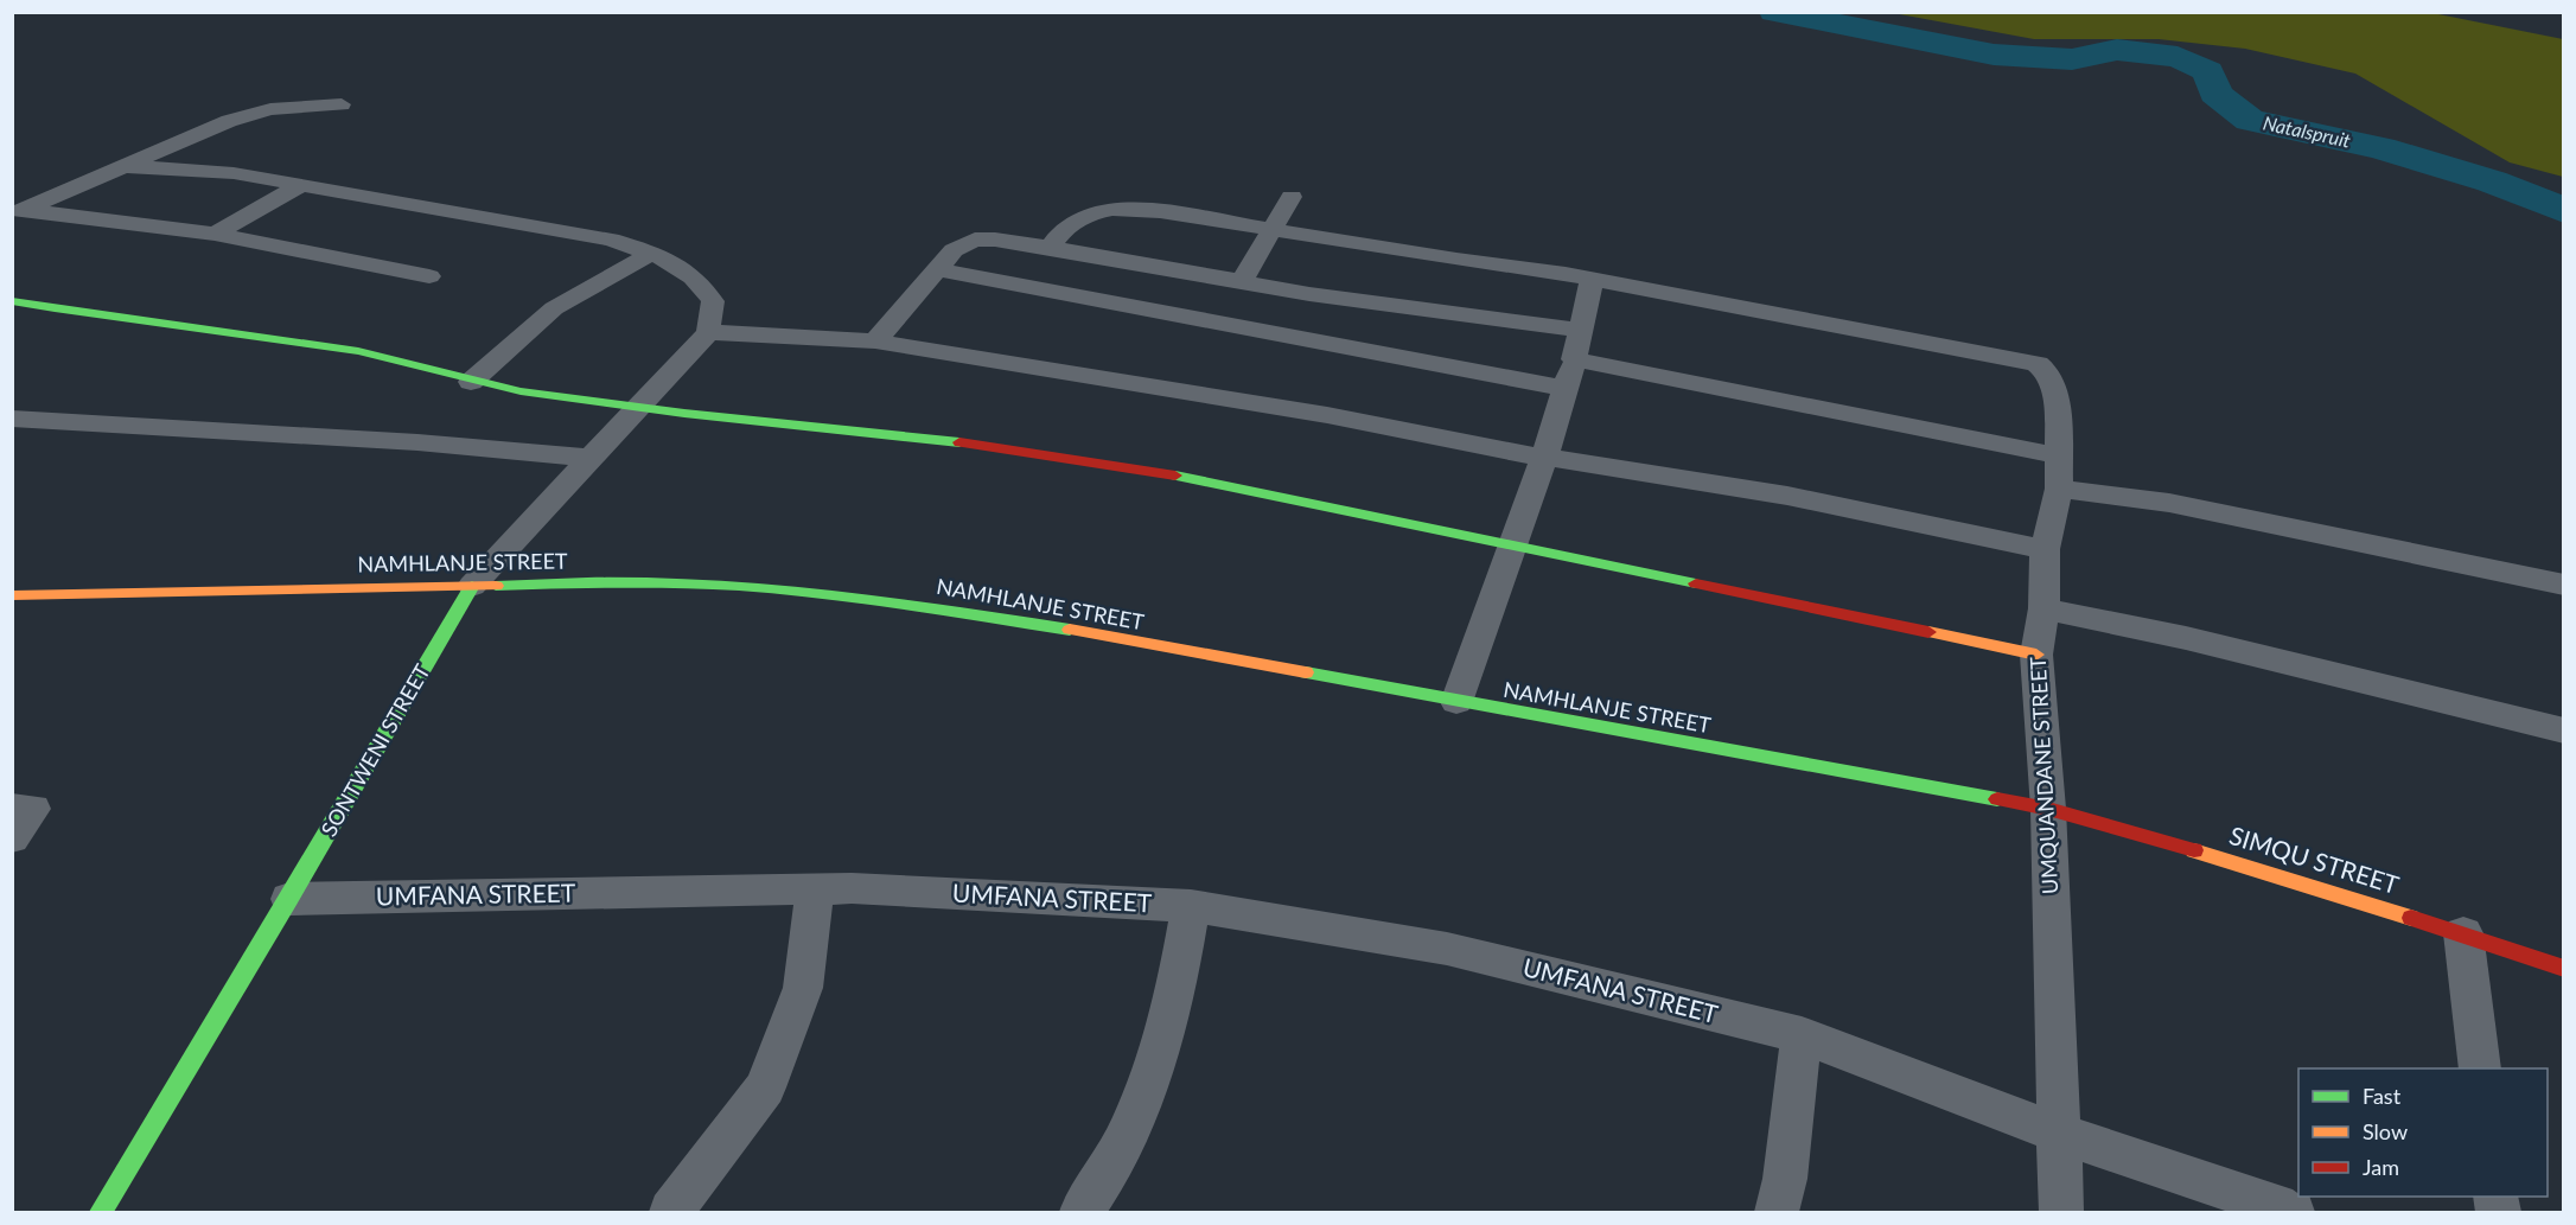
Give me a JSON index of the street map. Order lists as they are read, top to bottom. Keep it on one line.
{"streets":{"street":["NAMHLANJE STREET","SONTWENI STREET","UMQUANDANE STREET","SIMQU STREET","UMFANA STREET"]},"crossings":[["NAMHLANJE STREET","SONTWENI STREET"],["NAMHLANJE STREET","UMQUANDANE STREET"],["NAMHLANJE STREET","SIMQU STREET"],["SONTWENI STREET","UMFANA STREET"],["UMQUANDANE STREET","SIMQU STREET"],["UMQUANDANE STREET","UMFANA STREET"]],"water":["Natalspruit"],"legend":["Fast","Slow","Jam"]}
